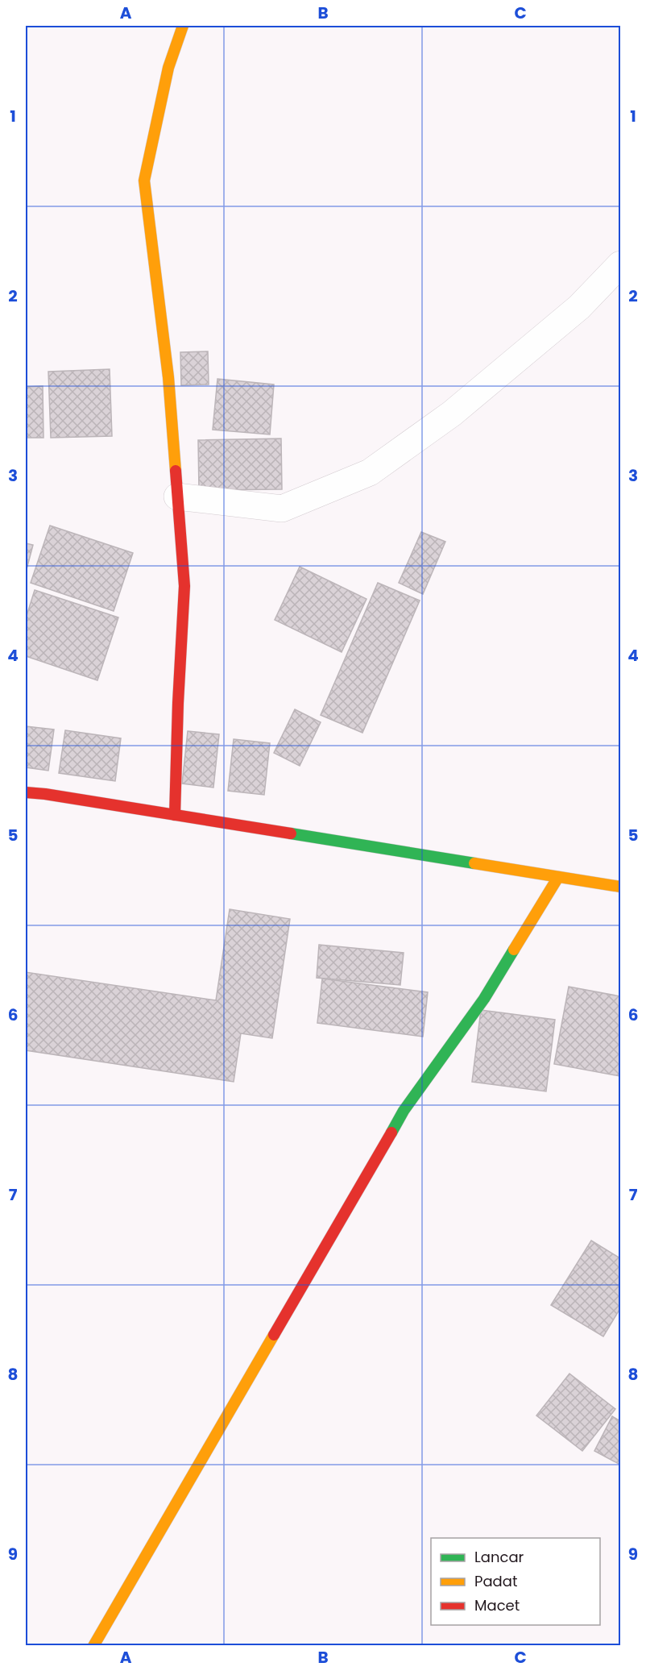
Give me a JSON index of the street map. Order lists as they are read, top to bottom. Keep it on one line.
{"legend":["Lancar","Padat","Macet"],"grid":{"columns":["A","B","C"],"rows":["1","2","3","4","5","6","7","8","9"]}}
